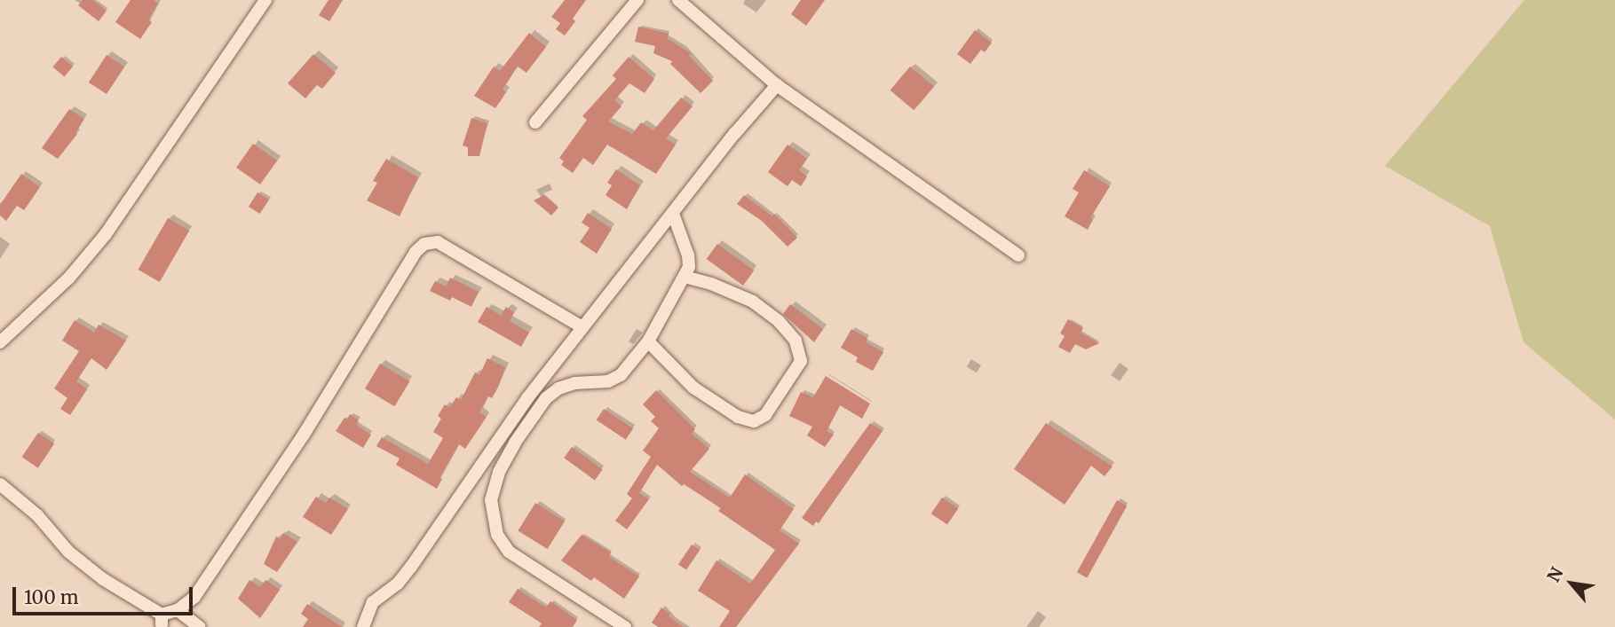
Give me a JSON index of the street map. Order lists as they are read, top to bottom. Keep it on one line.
{"scale_bar":"100 m","north":"top left"}
